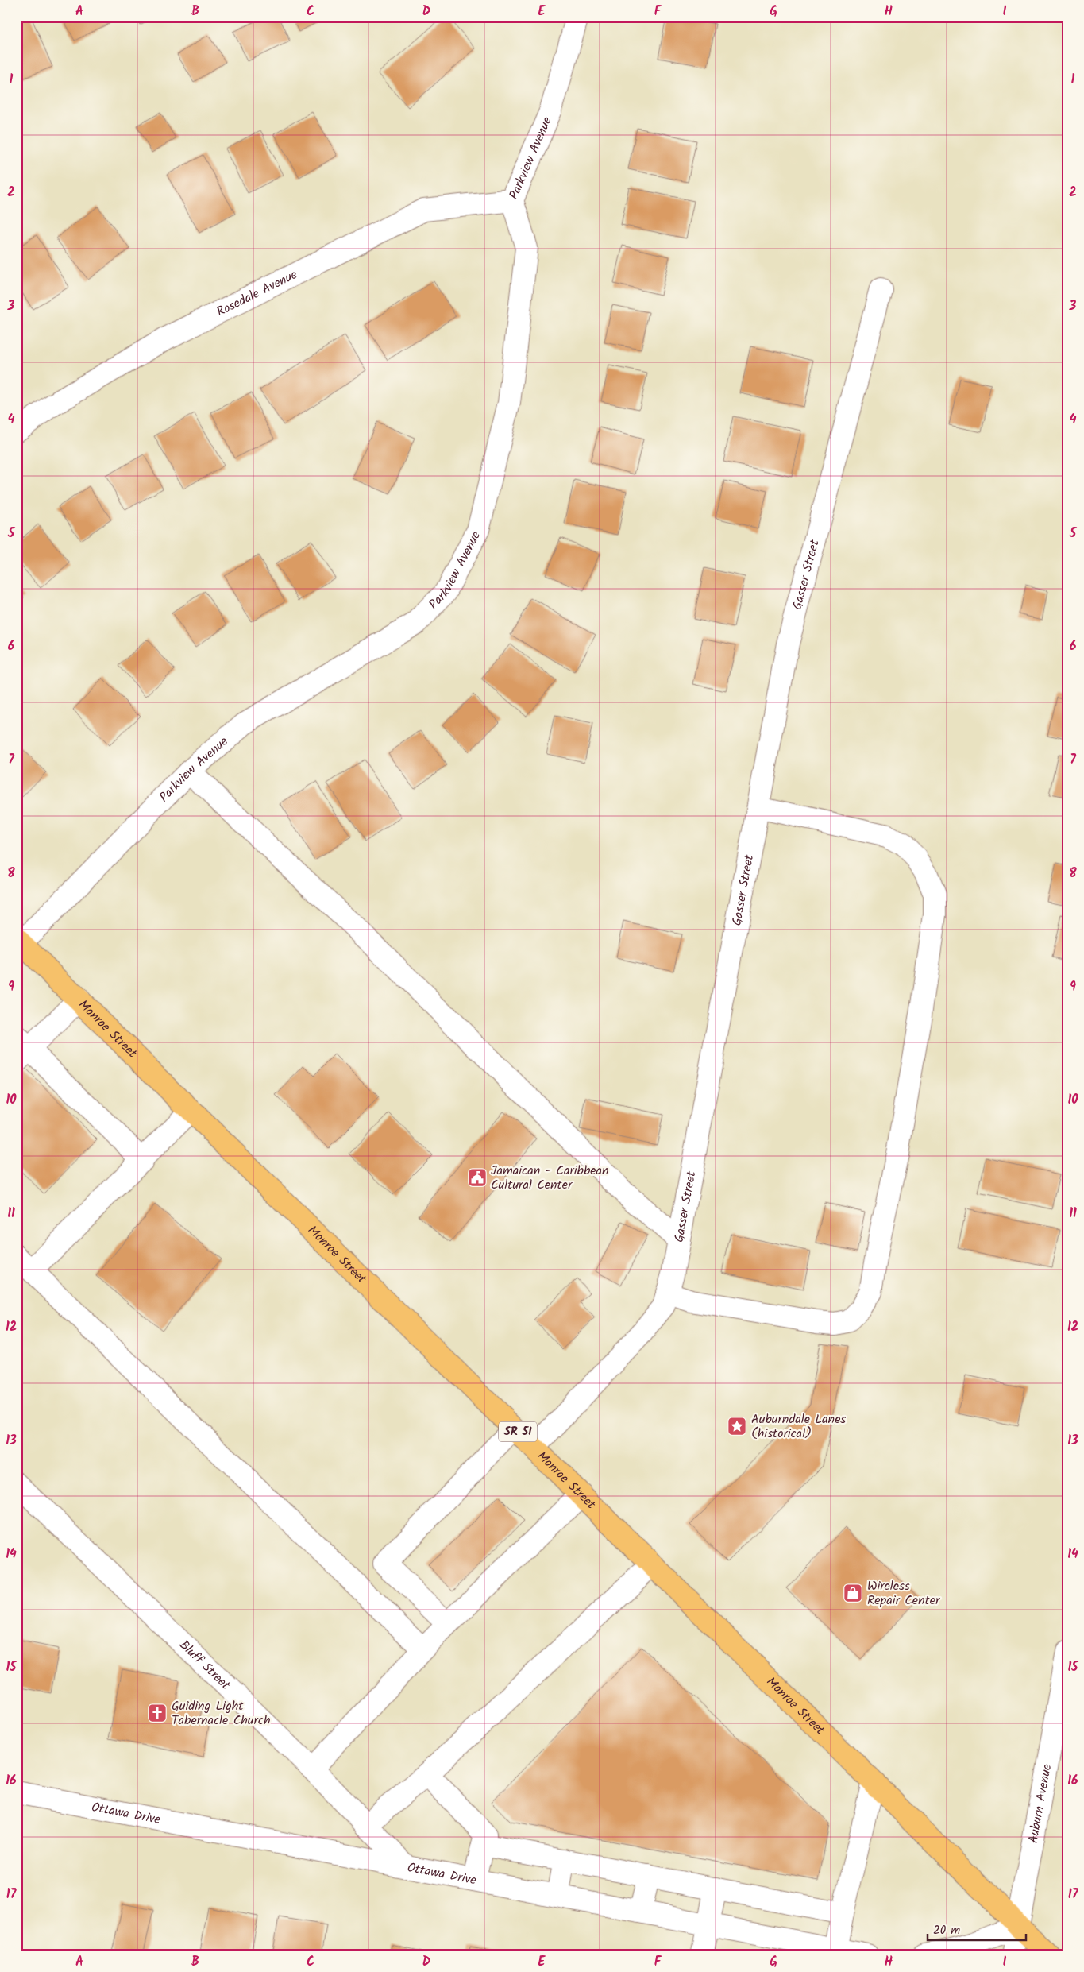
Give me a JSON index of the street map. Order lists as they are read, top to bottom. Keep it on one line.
{"streets":{"main road":["Monroe Street","SR 51"],"street":["Parkview Avenue","Rosedale Avenue","Gasser Street","Bluff Street","Auburn Avenue","Ottawa Drive"]},"crossings":[["Parkview Avenue","Rosedale Avenue"],["Parkview Avenue","Monroe Street"],["Gasser Street","Monroe Street"],["Monroe Street","Auburn Avenue"],["Bluff Street","Ottawa Drive"]],"places":{"public building":["Jamaican - Caribbean Cultural Center"],"place":["Auburndale Lanes (historical)"],"shop":["Wireless Repair Center"],"church":["Guiding Light Tabernacle Church"]},"scale_bar":"20 m","grid":{"columns":["A","B","C","D","E","F","G","H","I"],"rows":["1","2","3","4","5","6","7","8","9","10","11","12","13","14","15","16","17"]}}
